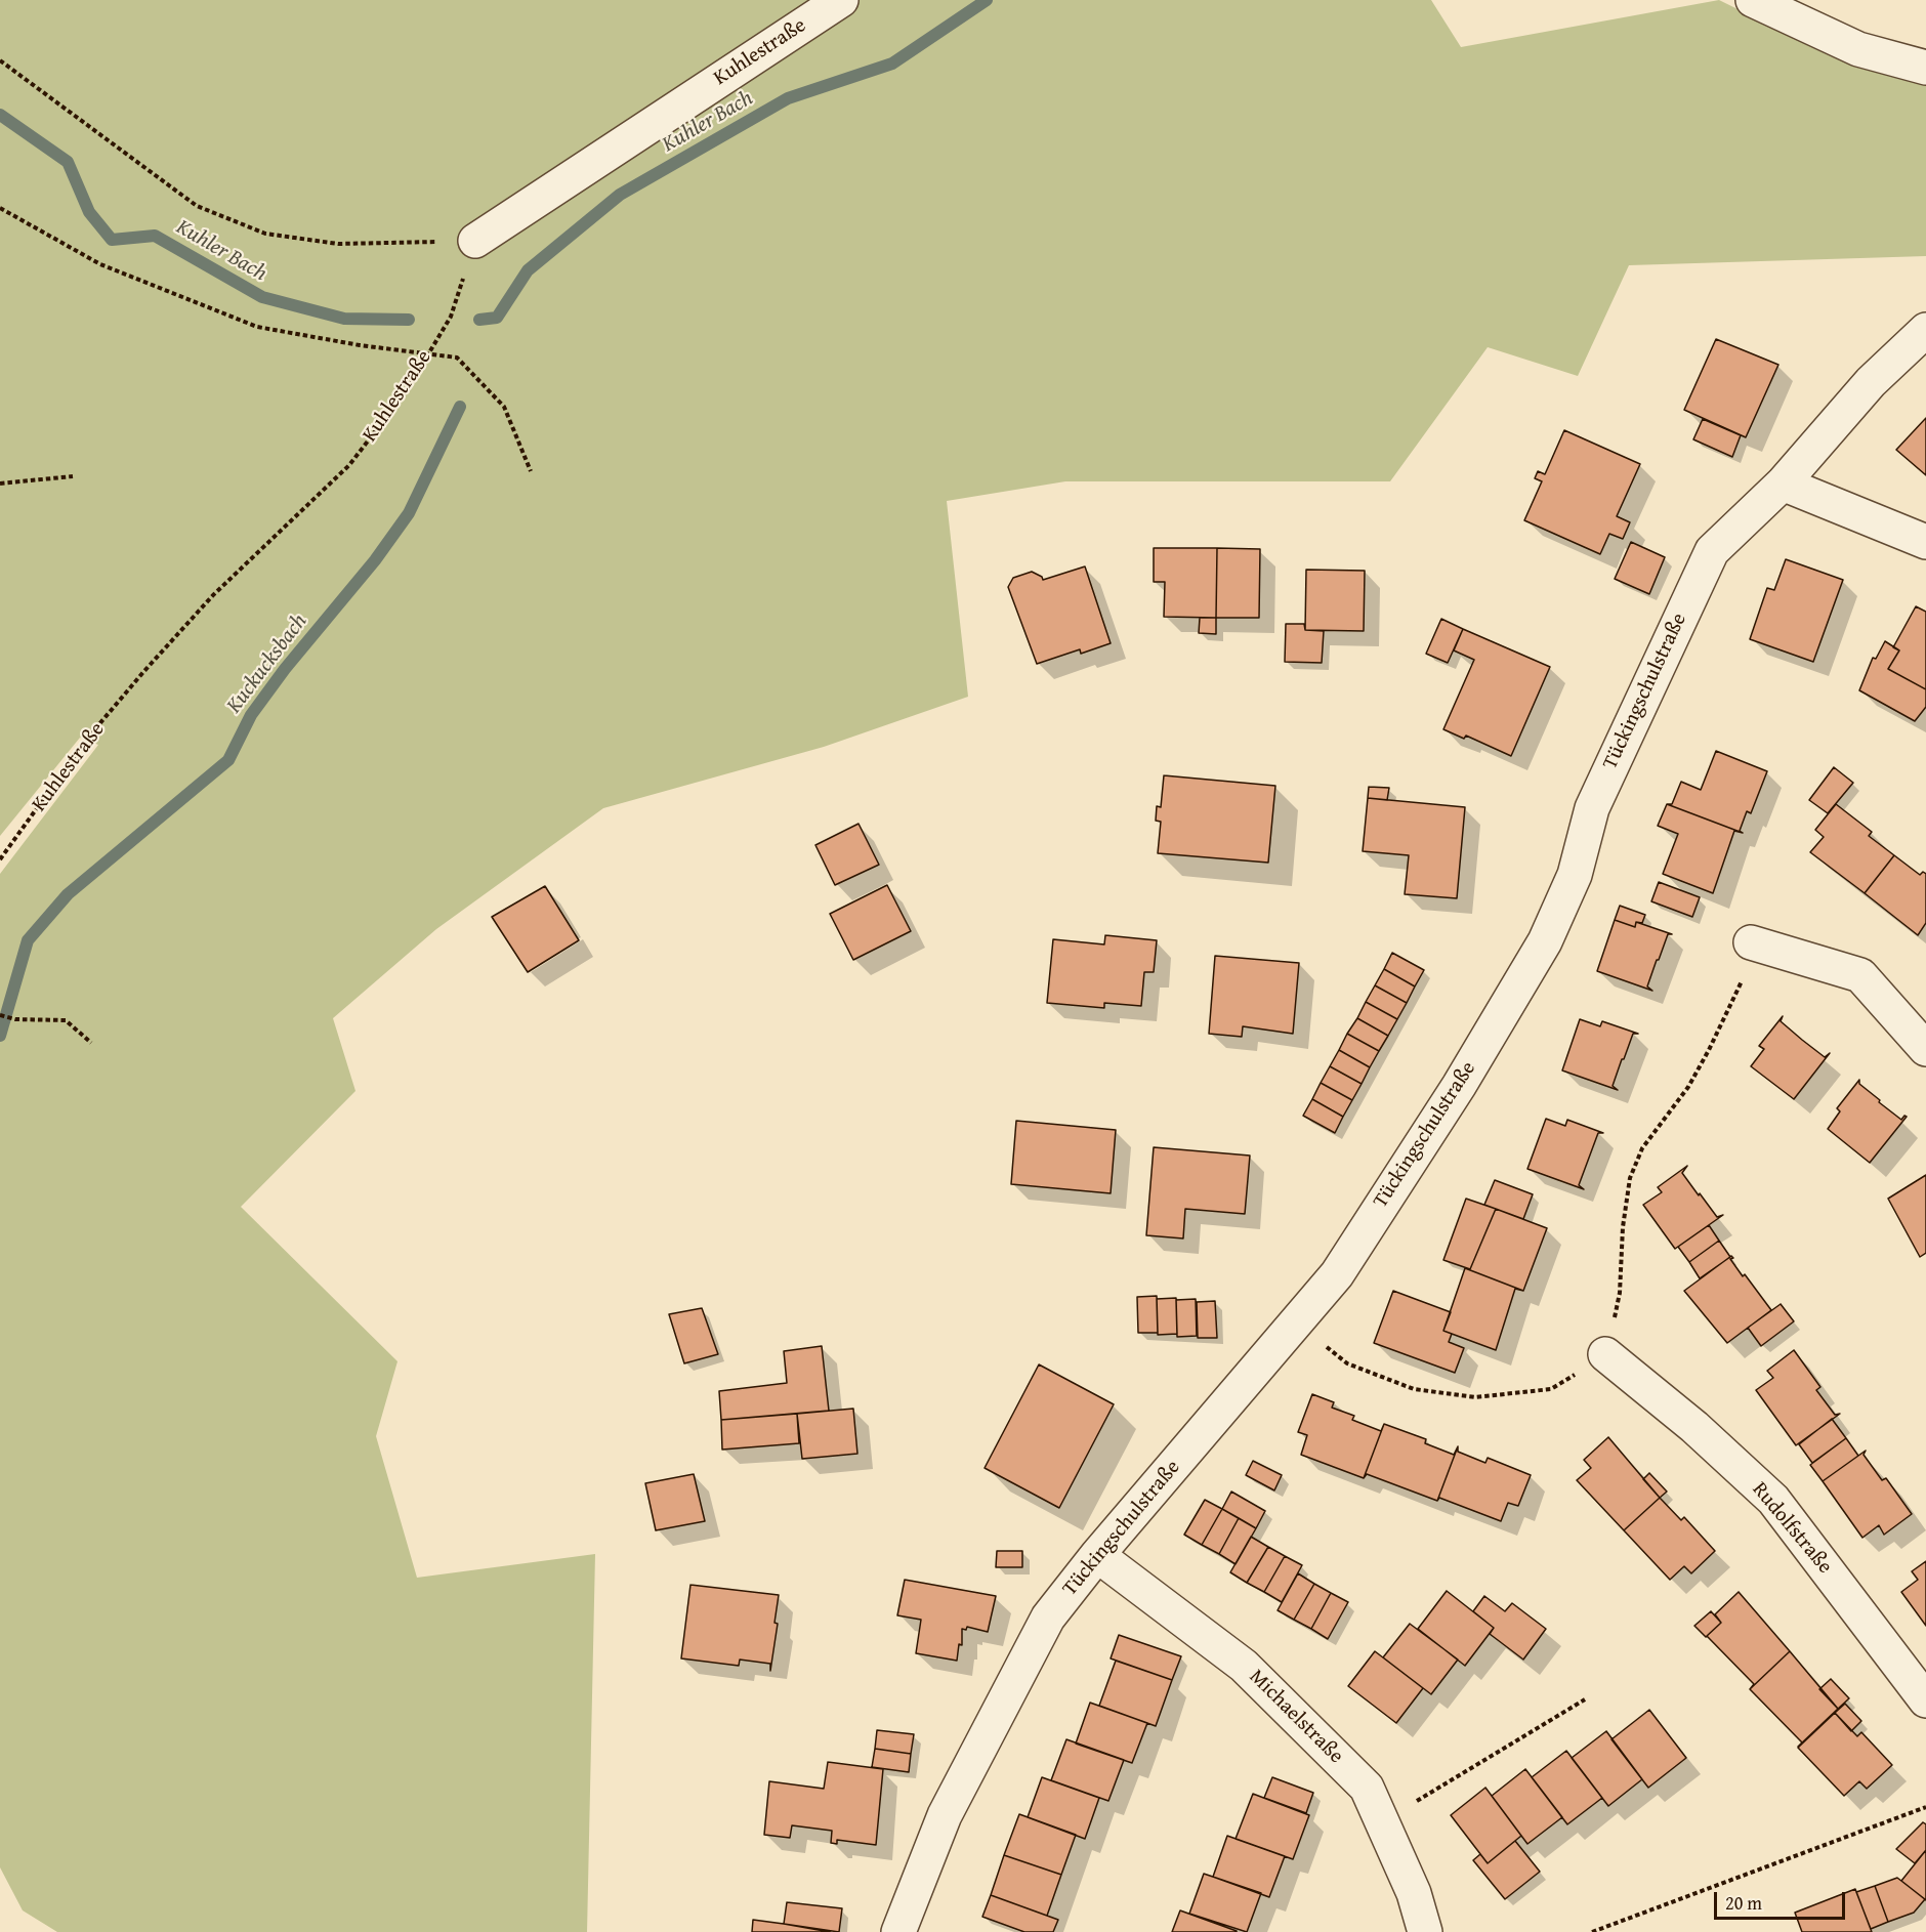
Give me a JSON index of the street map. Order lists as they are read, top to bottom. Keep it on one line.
{"streets":{"street":["Kuhlestraße","Tückingschulstraße","Rudolfstraße","Michaelstraße"]},"crossings":[["Tückingschulstraße","Michaelstraße"]],"water":["Kuhler Bach","Kuckucksbach"],"scale_bar":"20 m"}
